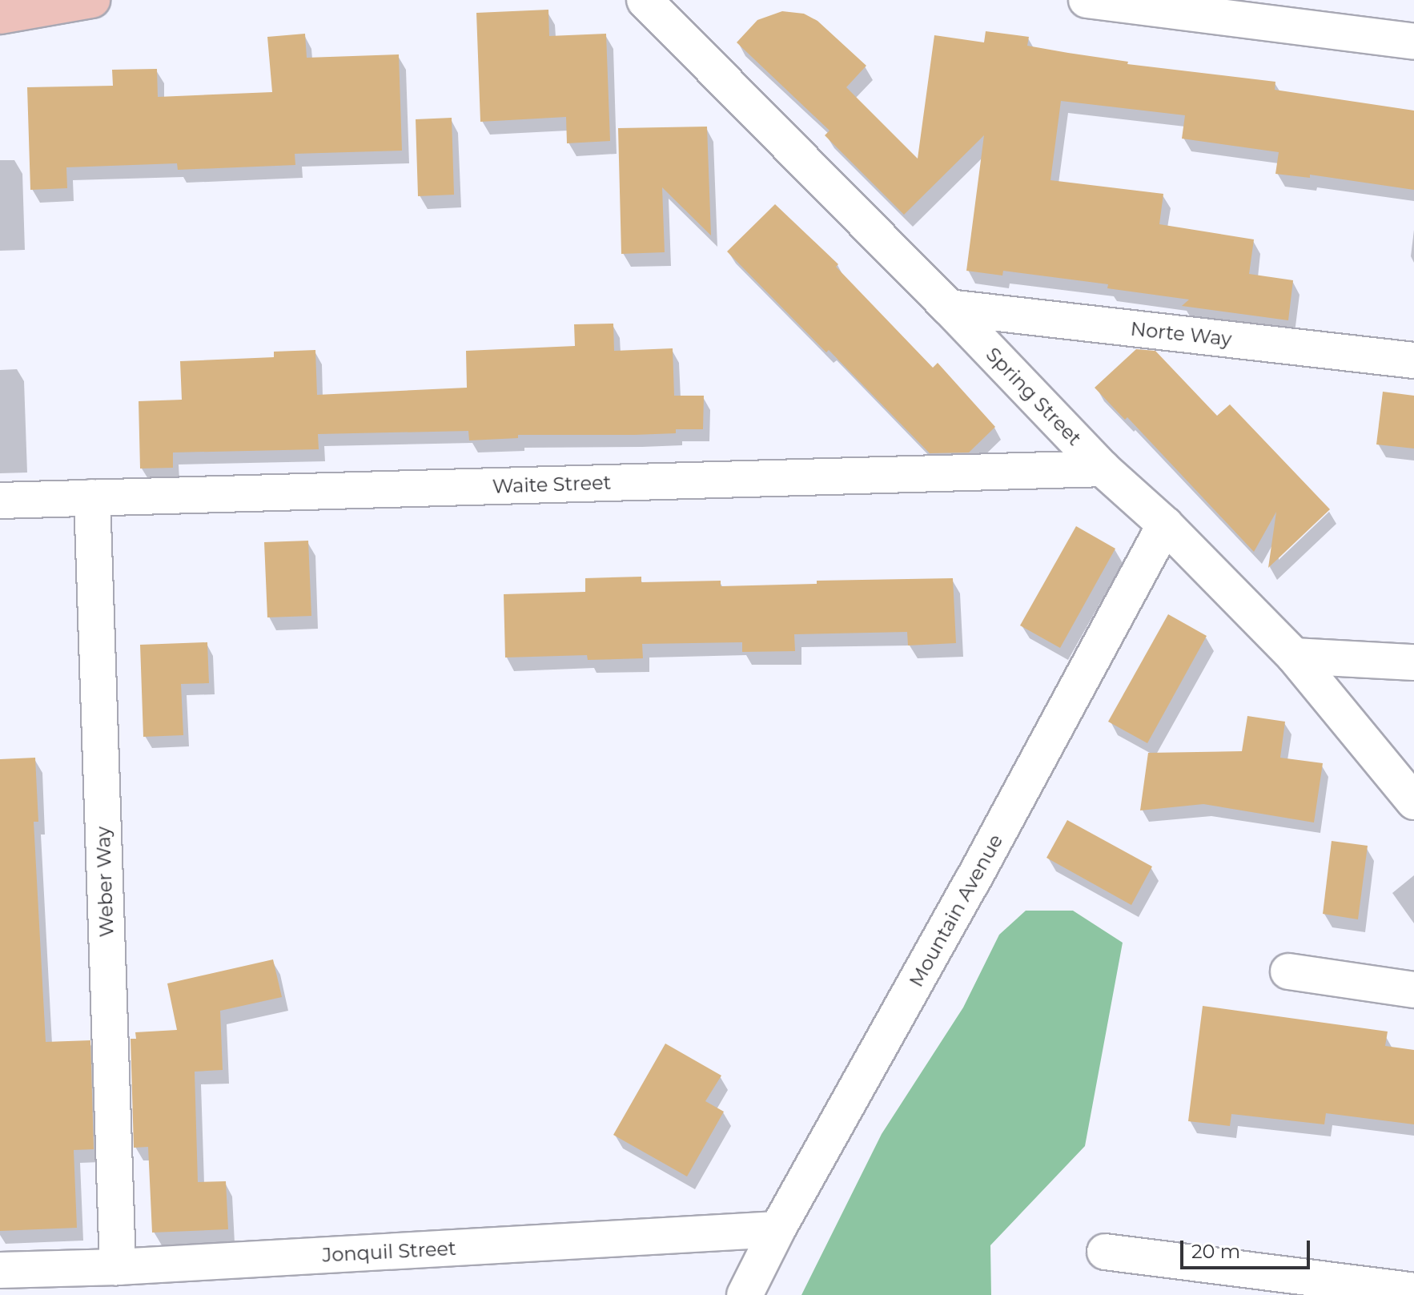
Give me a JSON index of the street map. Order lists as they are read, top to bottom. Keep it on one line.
{"streets":{"street":["Norte Way","Spring Street","Waite Street","Weber Way","Mountain Avenue","Jonquil Street"]},"crossings":[["Norte Way","Spring Street"],["Spring Street","Waite Street"],["Spring Street","Mountain Avenue"],["Waite Street","Weber Way"],["Weber Way","Jonquil Street"],["Mountain Avenue","Jonquil Street"]],"scale_bar":"20 m"}
